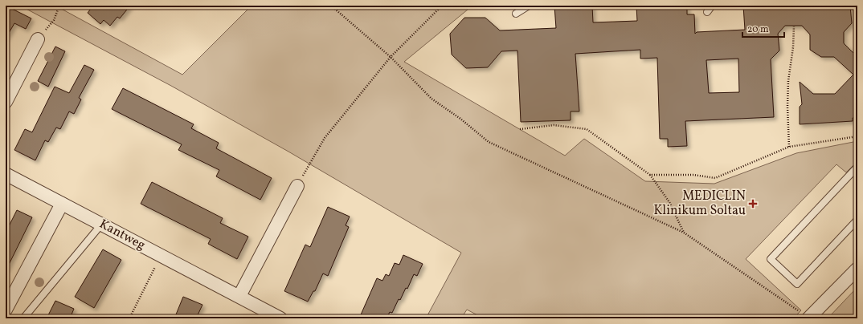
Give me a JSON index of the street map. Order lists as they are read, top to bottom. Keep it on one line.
{"streets":{"street":["Kantweg"]},"places":{"health":["MEDICLIN Klinikum Soltau"]},"scale_bar":"20 m"}
